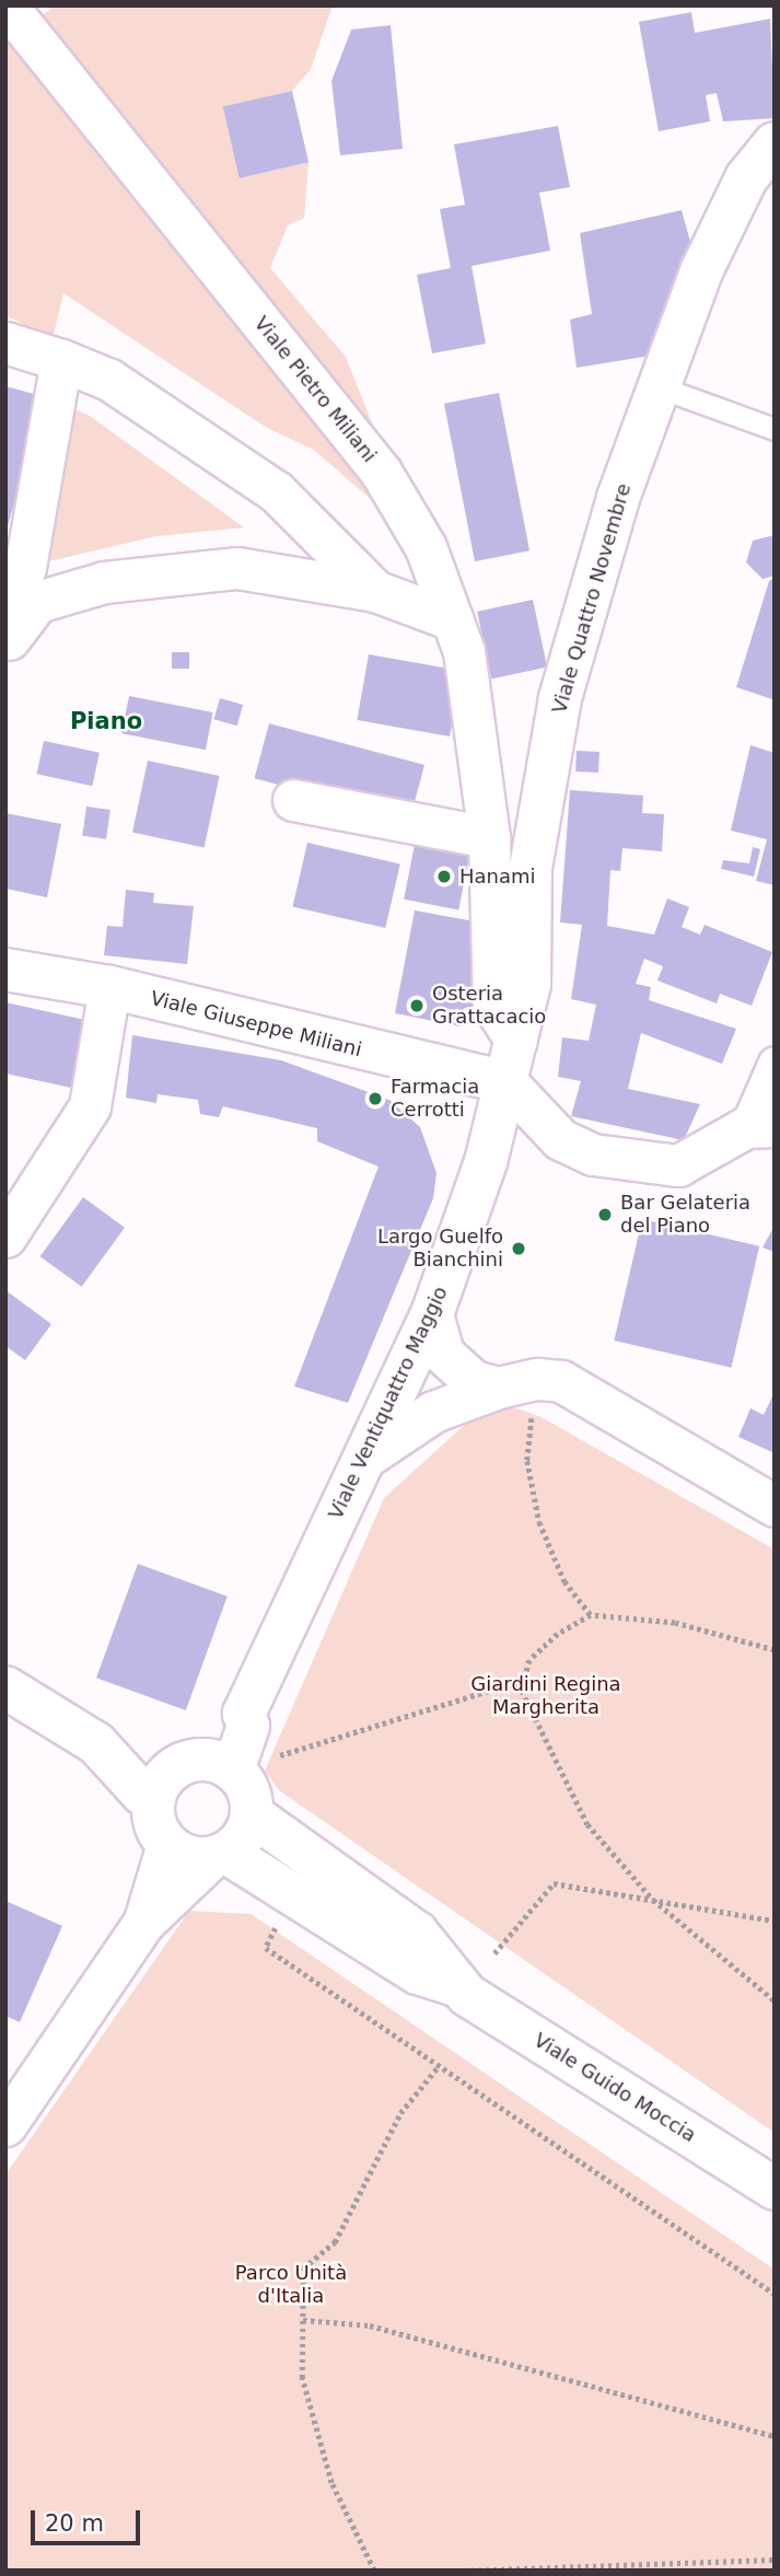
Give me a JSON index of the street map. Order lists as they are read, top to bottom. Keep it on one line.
{"streets":{"main road":["Viale Quattro Novembre","Viale Giuseppe Miliani","Viale Ventiquattro Maggio","Viale Guido Moccia"],"street":["Viale Pietro Miliani"]},"crossings":[["Viale Pietro Miliani","Viale Quattro Novembre"],["Viale Quattro Novembre","Viale Giuseppe Miliani"],["Viale Quattro Novembre","Viale Ventiquattro Maggio"],["Viale Giuseppe Miliani","Viale Ventiquattro Maggio"],["Viale Ventiquattro Maggio","Viale Guido Moccia"]],"districts":["Piano"],"parks":["Giardini Regina Margherita","Parco Unità d'Italia"],"places":["Hanami","Osteria Grattacacio","Farmacia Cerrotti","Bar Gelateria del Piano","Largo Guelfo Bianchini"],"scale_bar":"20 m"}
